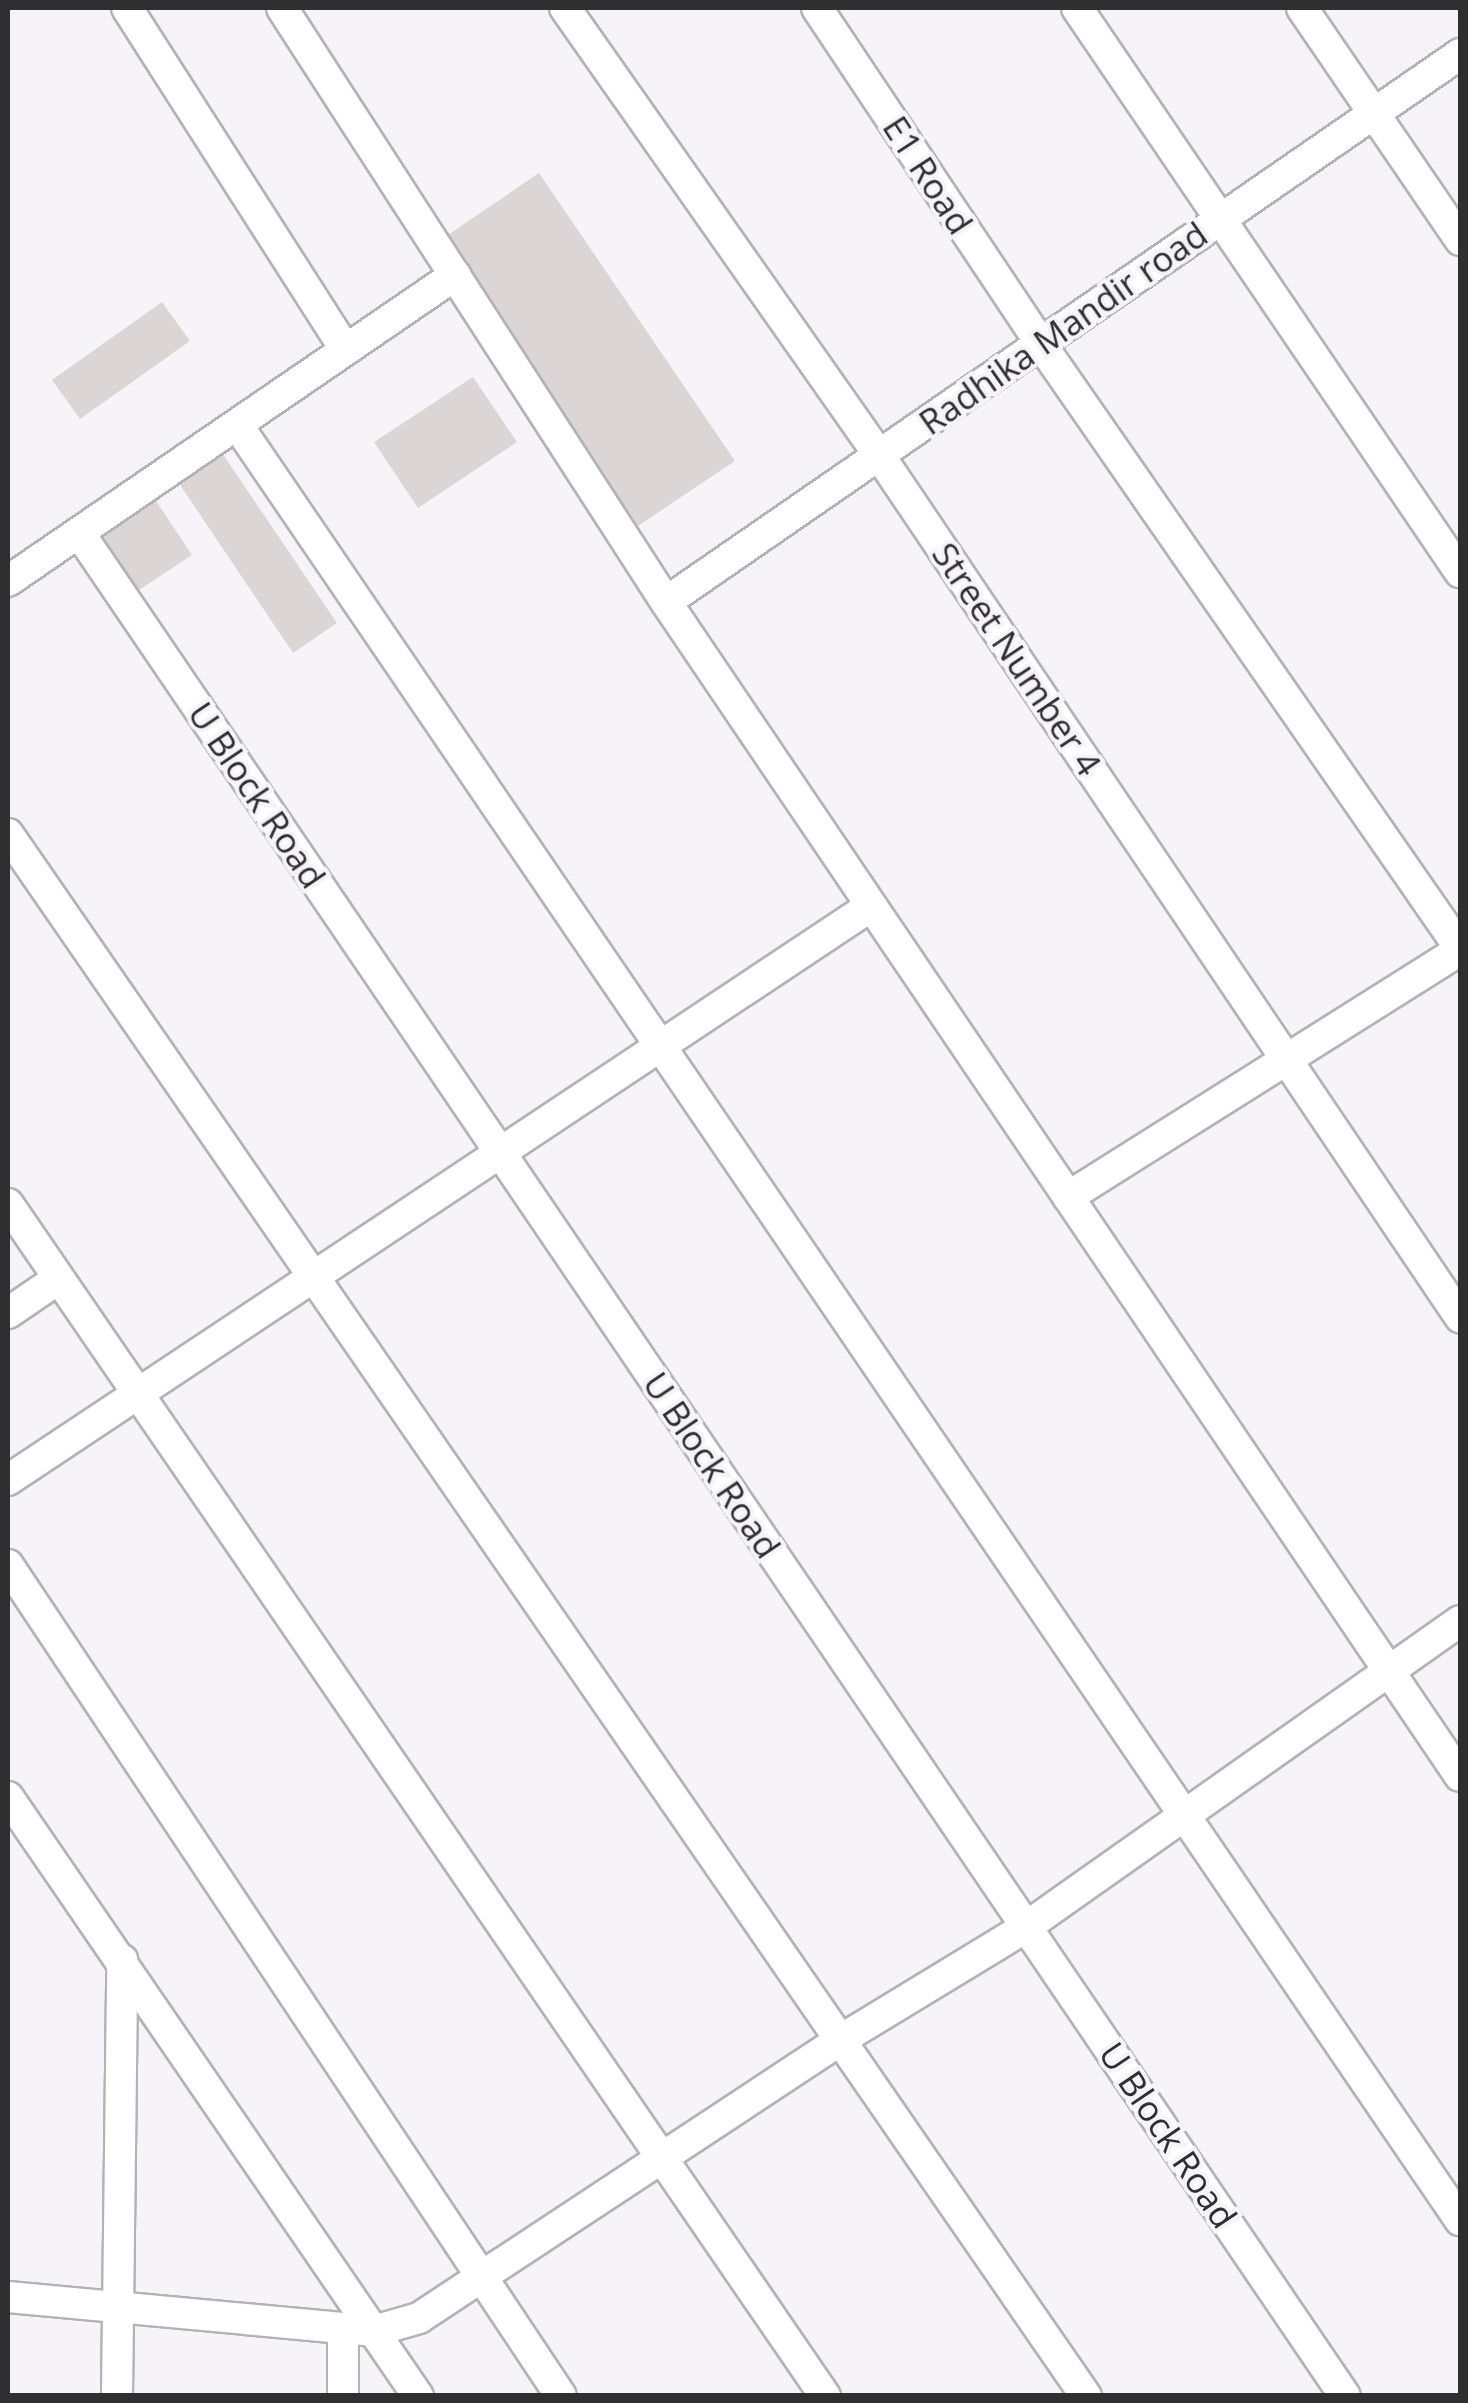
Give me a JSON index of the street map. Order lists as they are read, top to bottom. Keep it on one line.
{"streets":{"street":["E1 Road","Radhika Mandir road","Street Number 4","U Block Road"]},"crossings":[["E1 Road","Radhika Mandir road"],["Radhika Mandir road","Street Number 4"]]}
